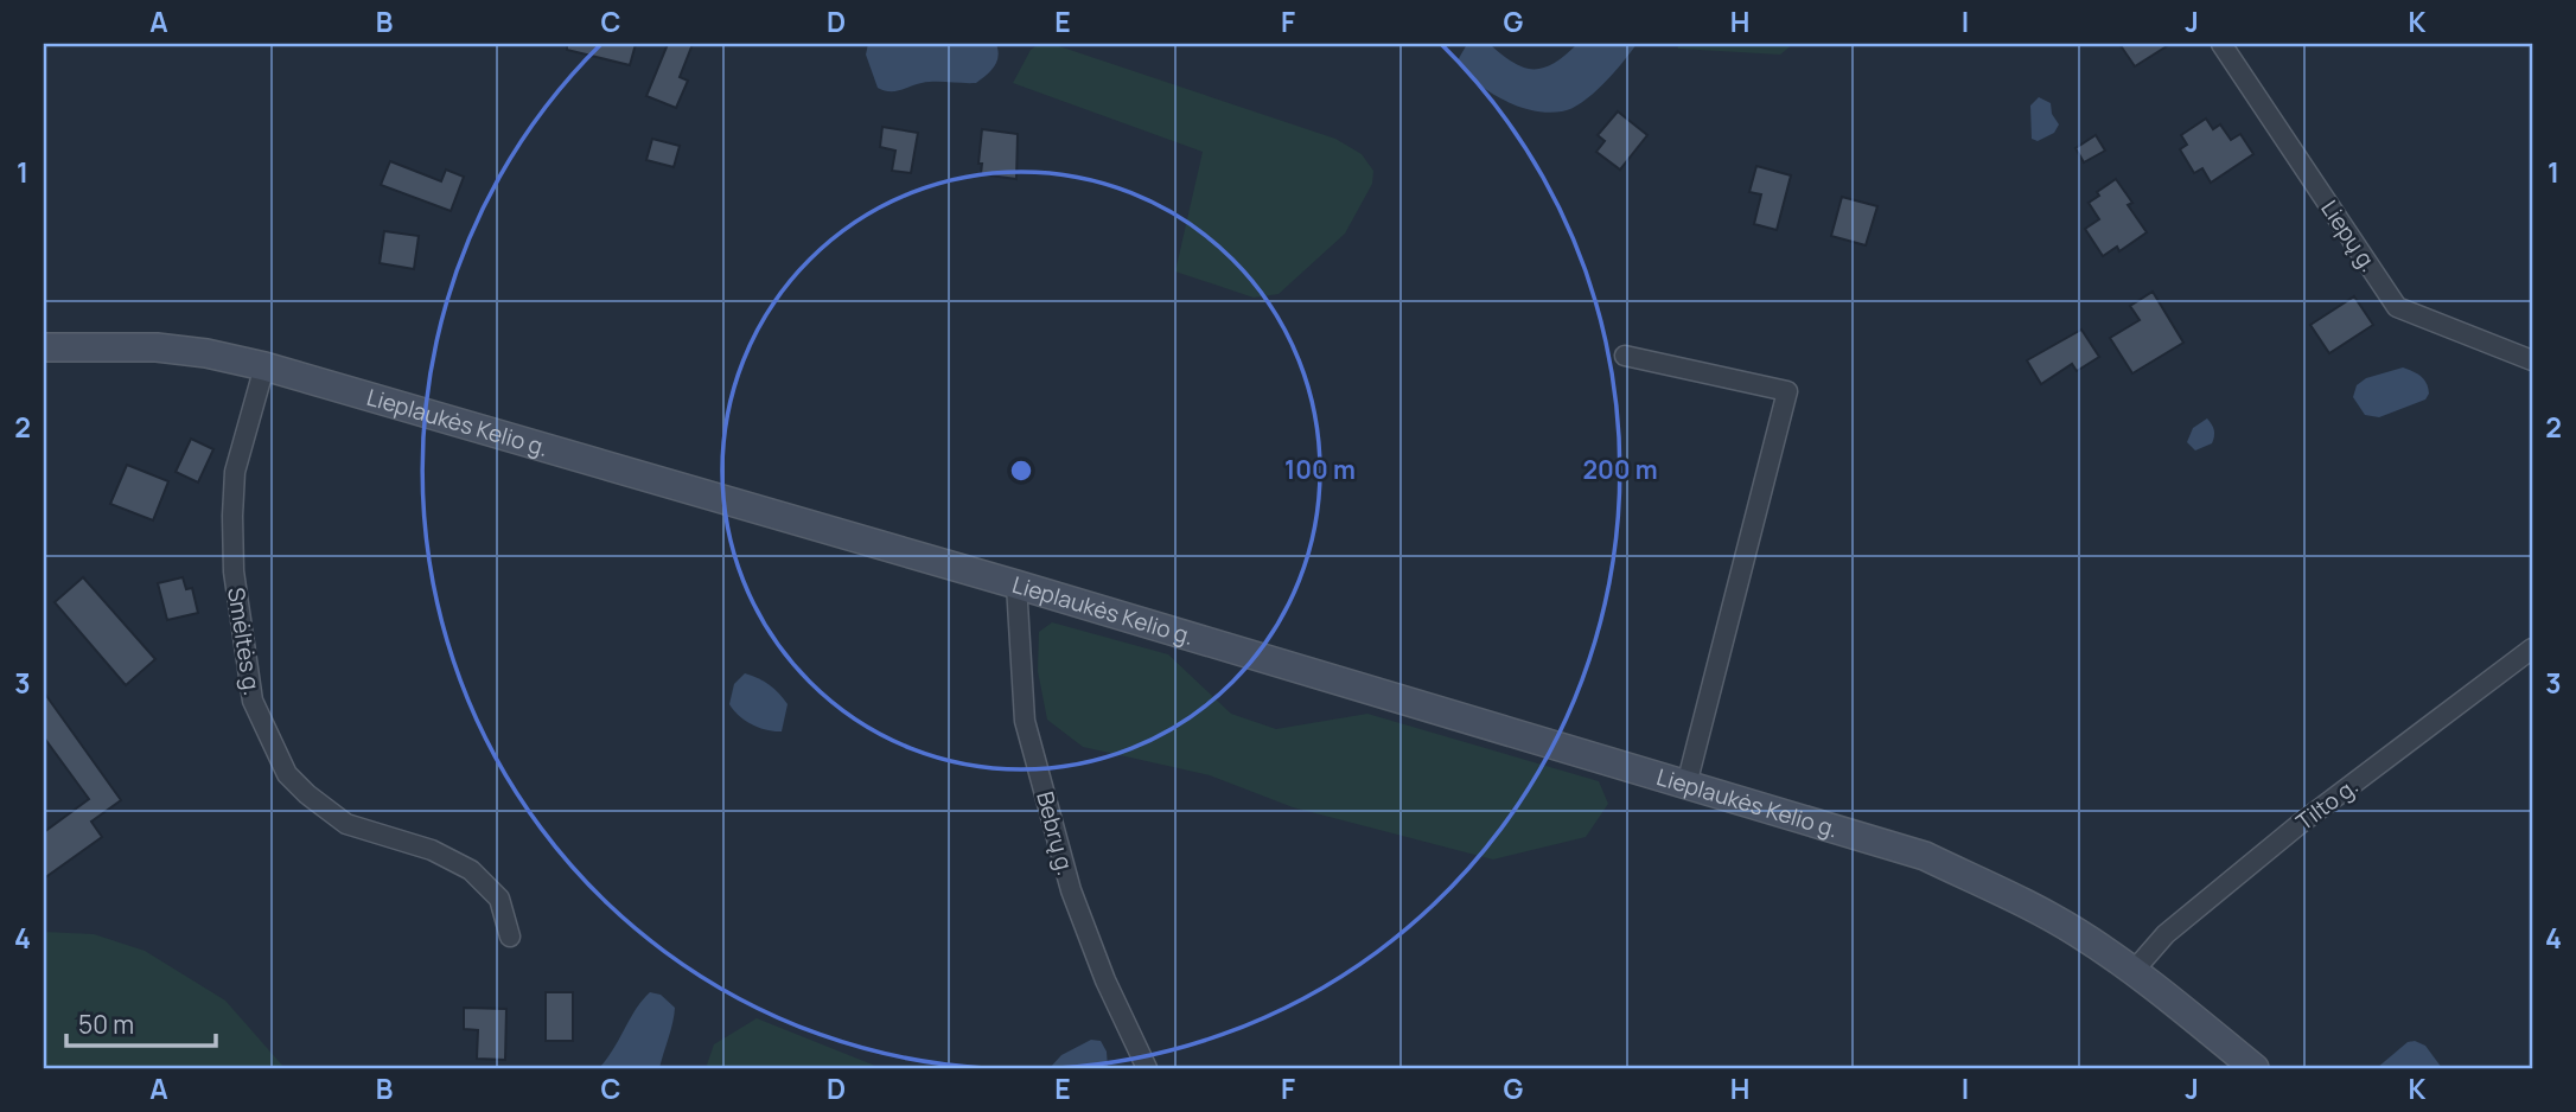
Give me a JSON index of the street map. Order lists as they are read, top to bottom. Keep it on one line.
{"streets":{"main road":["Lieplaukės Kelio g."],"street":["Liepų g.","Smėltės g.","Tilto g.","Bebrų g."]},"crossings":[["Lieplaukės Kelio g.","Smėltės g."],["Lieplaukės Kelio g.","Tilto g."],["Lieplaukės Kelio g.","Bebrų g."]],"scale_bar":"50 m","grid":{"columns":["A","B","C","D","E","F","G","H","I","J","K"],"rows":["1","2","3","4"]},"rings":["100 m","200 m"]}
